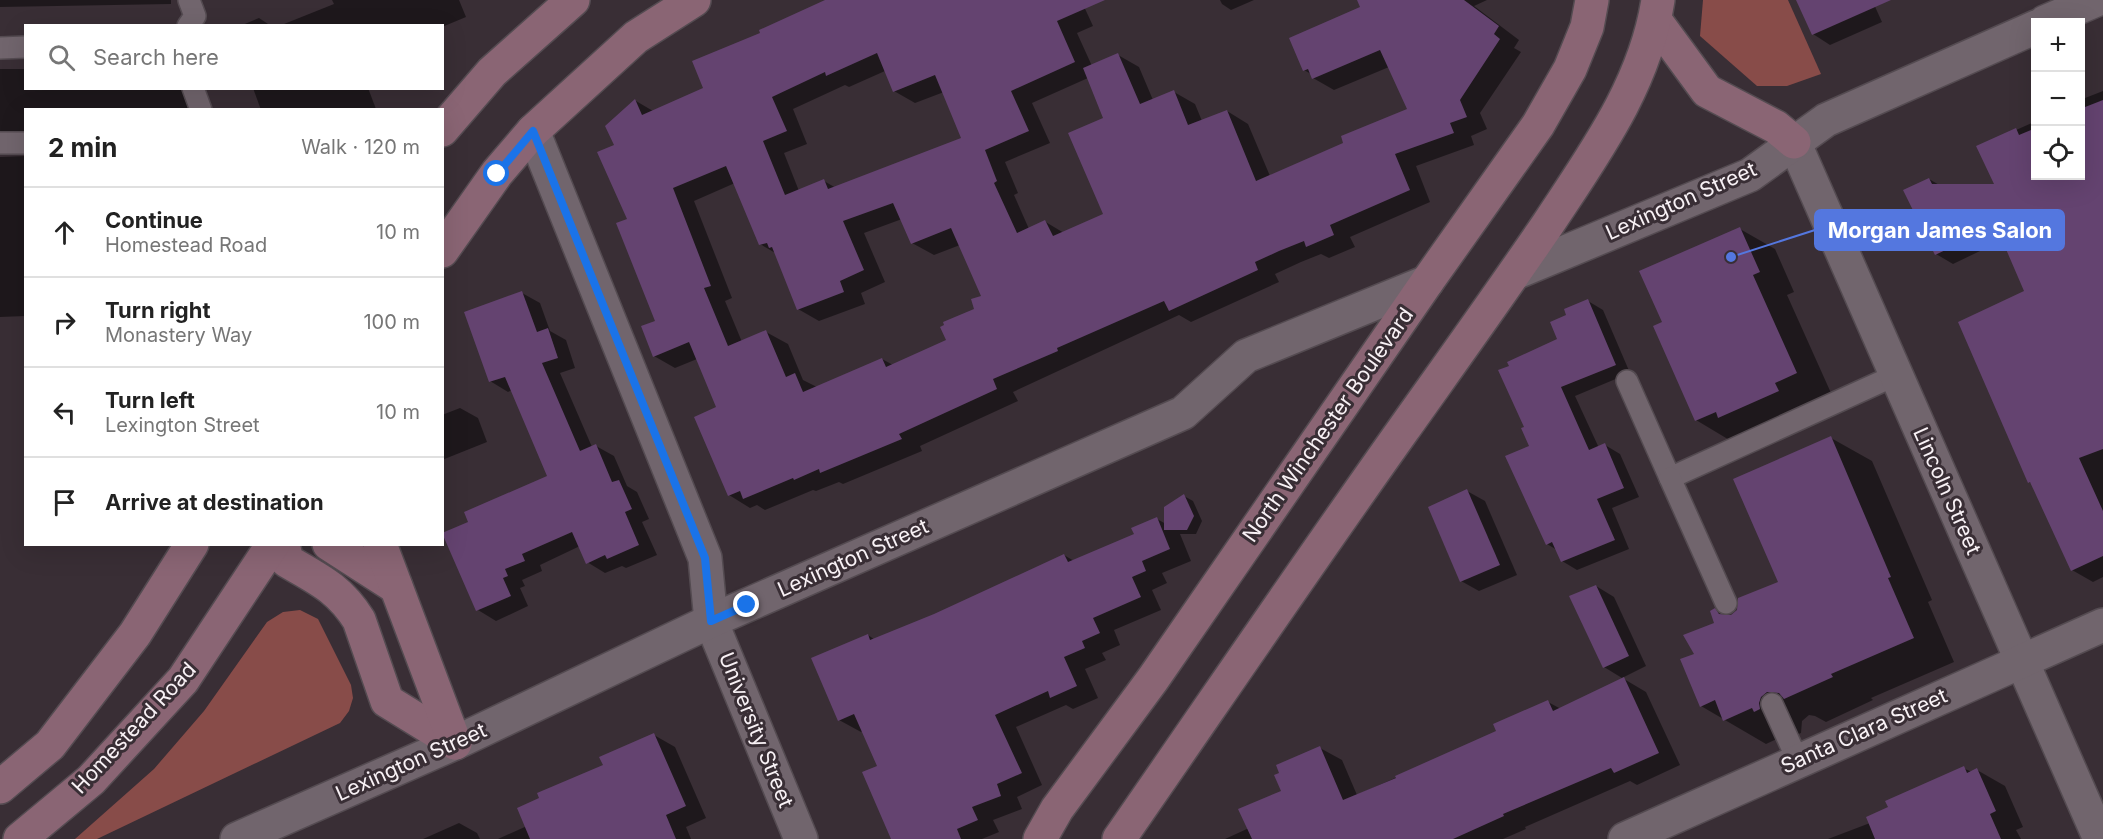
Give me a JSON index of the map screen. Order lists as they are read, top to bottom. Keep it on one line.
{"streets":{"main road":["North Winchester Boulevard","Homestead Road"],"street":["Lexington Street","Lincoln Street","University Street","Santa Clara Street"]},"crossings":[["Lexington Street","North Winchester Boulevard"],["Lexington Street","Lincoln Street"],["Lexington Street","University Street"],["Lincoln Street","Santa Clara Street"]],"places":["Morgan James Salon"],"page":{"map_buttons":["+","−"],"search":"Search here","heading":["2 min","Walk · 120 m"],"list":[["Continue","Homestead Road","10 m"],["Turn right","Monastery Way","100 m"],["Turn left","Lexington Street","10 m"],"Arrive at destination"]}}
